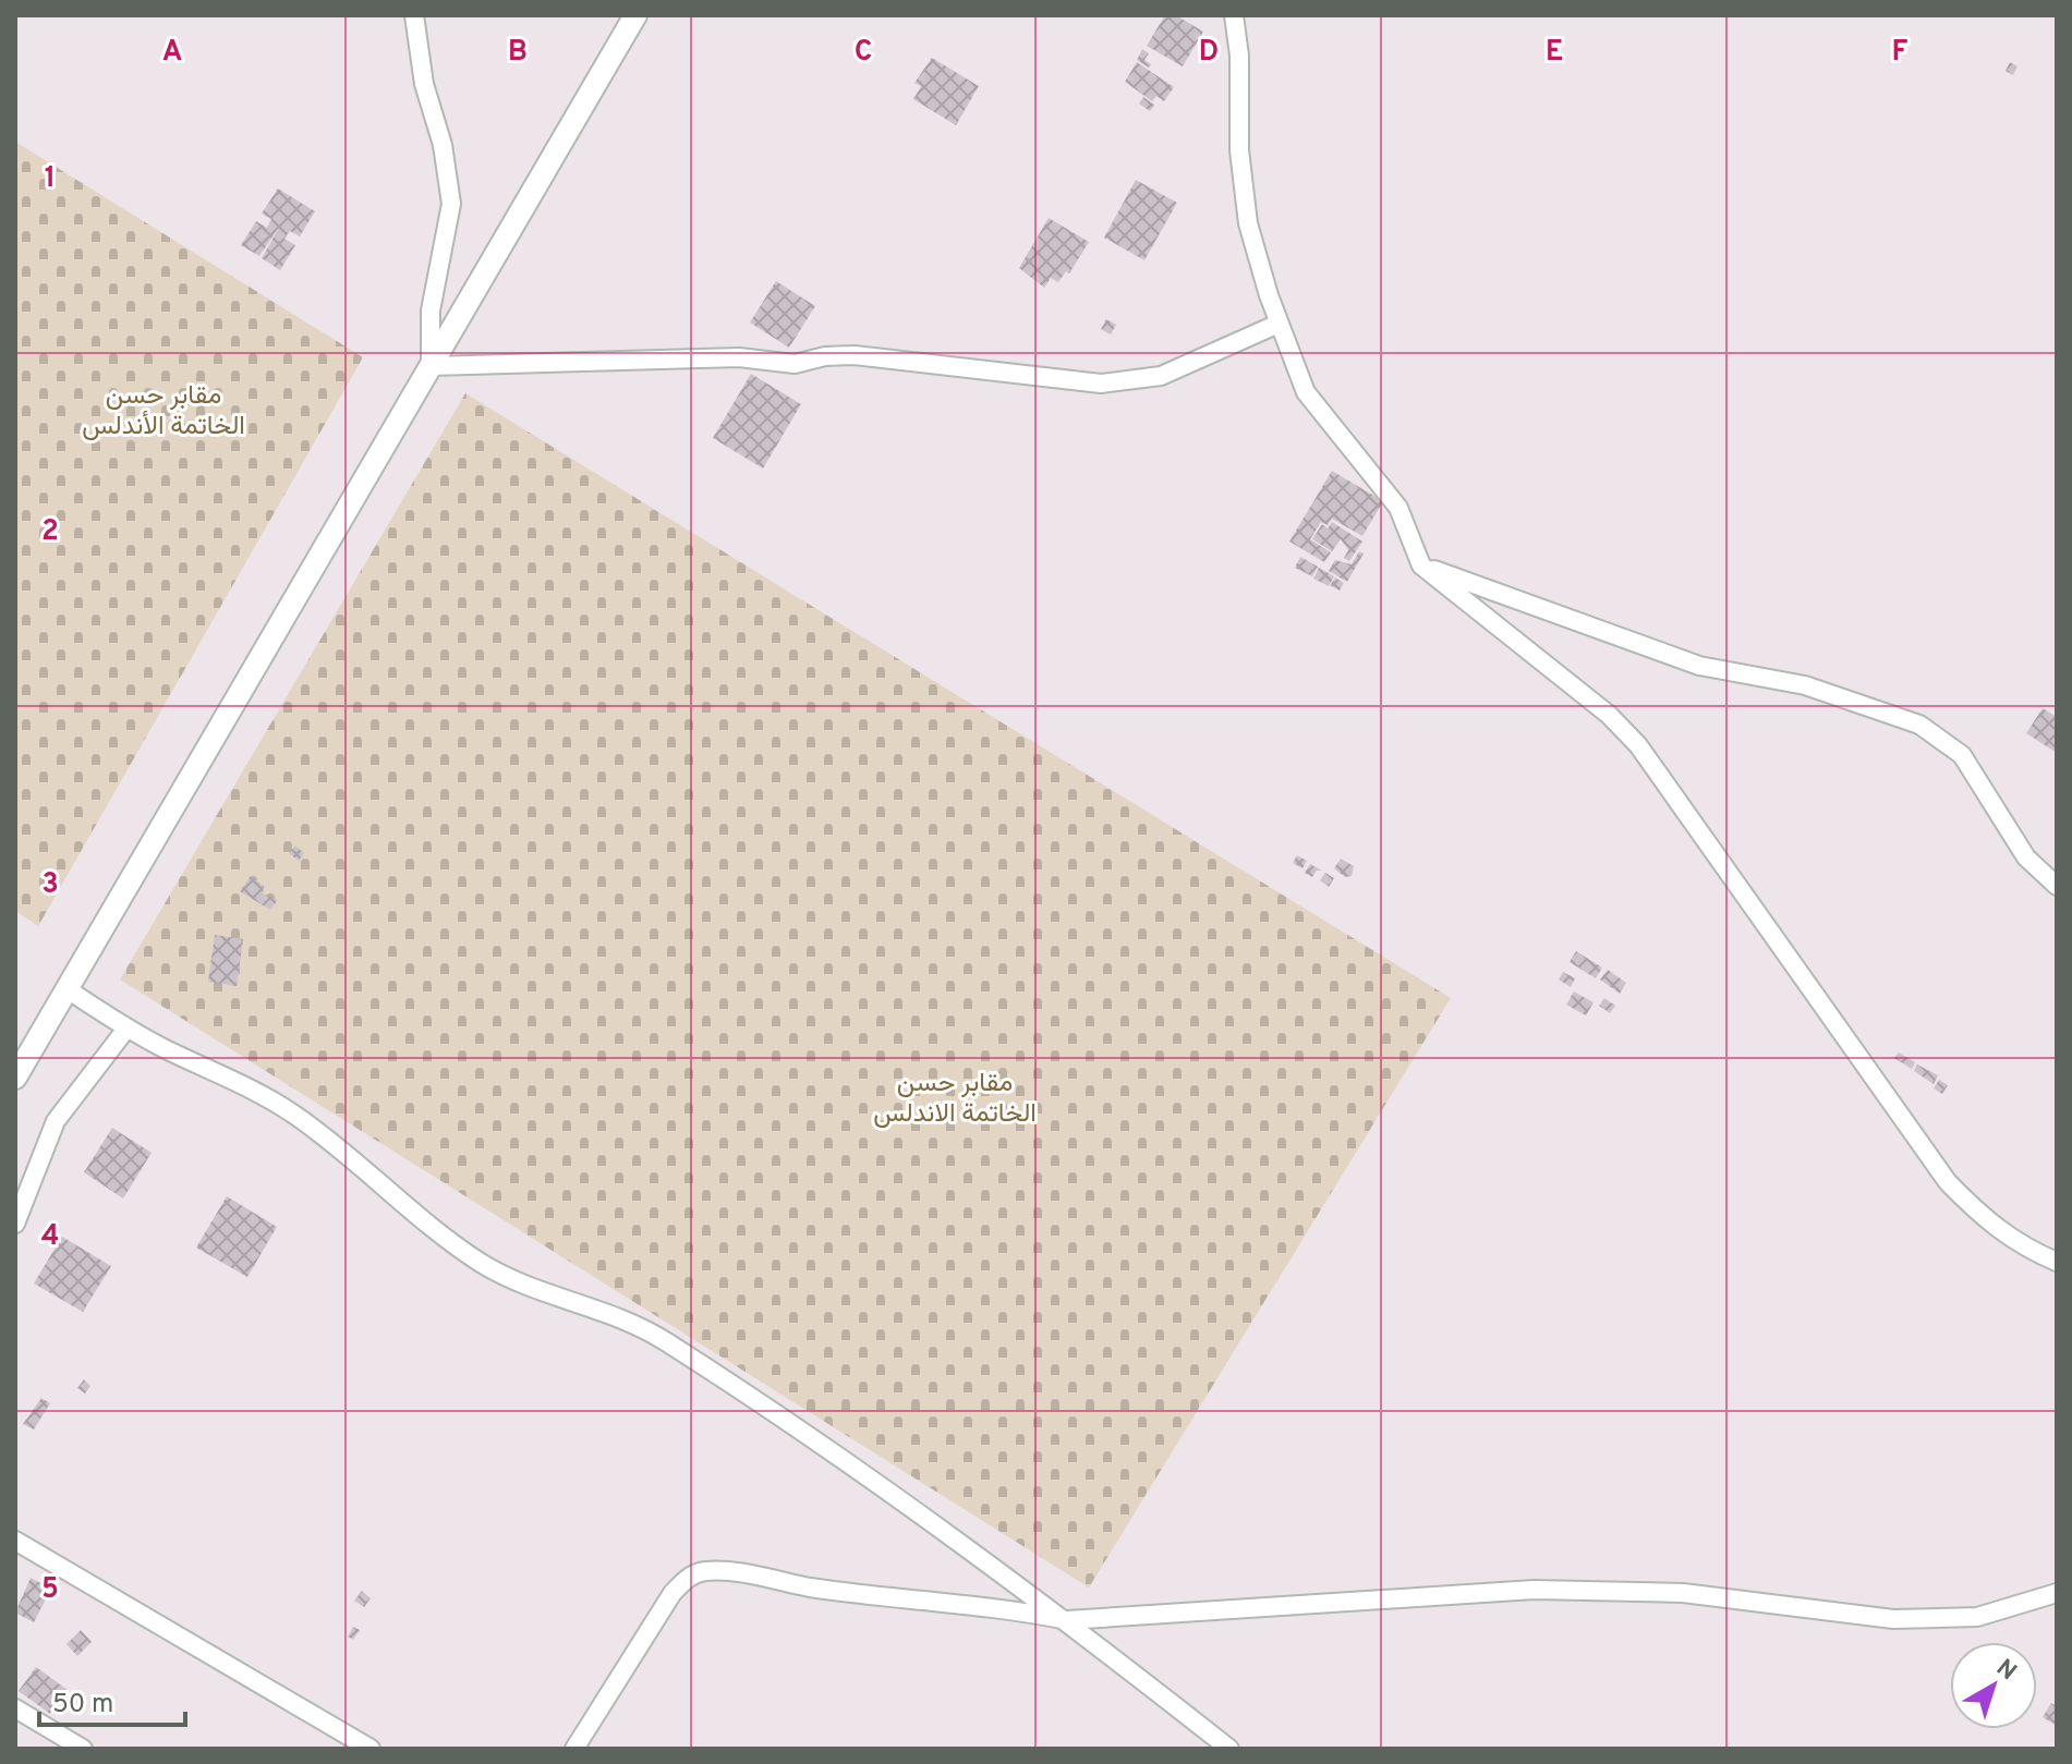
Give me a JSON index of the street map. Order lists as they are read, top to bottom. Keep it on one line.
{"parks":["مقابر حسن الخاتمة الأندلس","مقابر حسن الخاتمة الاندلس"],"scale_bar":"50 m","north":"top right","grid":{"columns":["A","B","C","D","E","F"],"rows":["1","2","3","4","5"]}}
